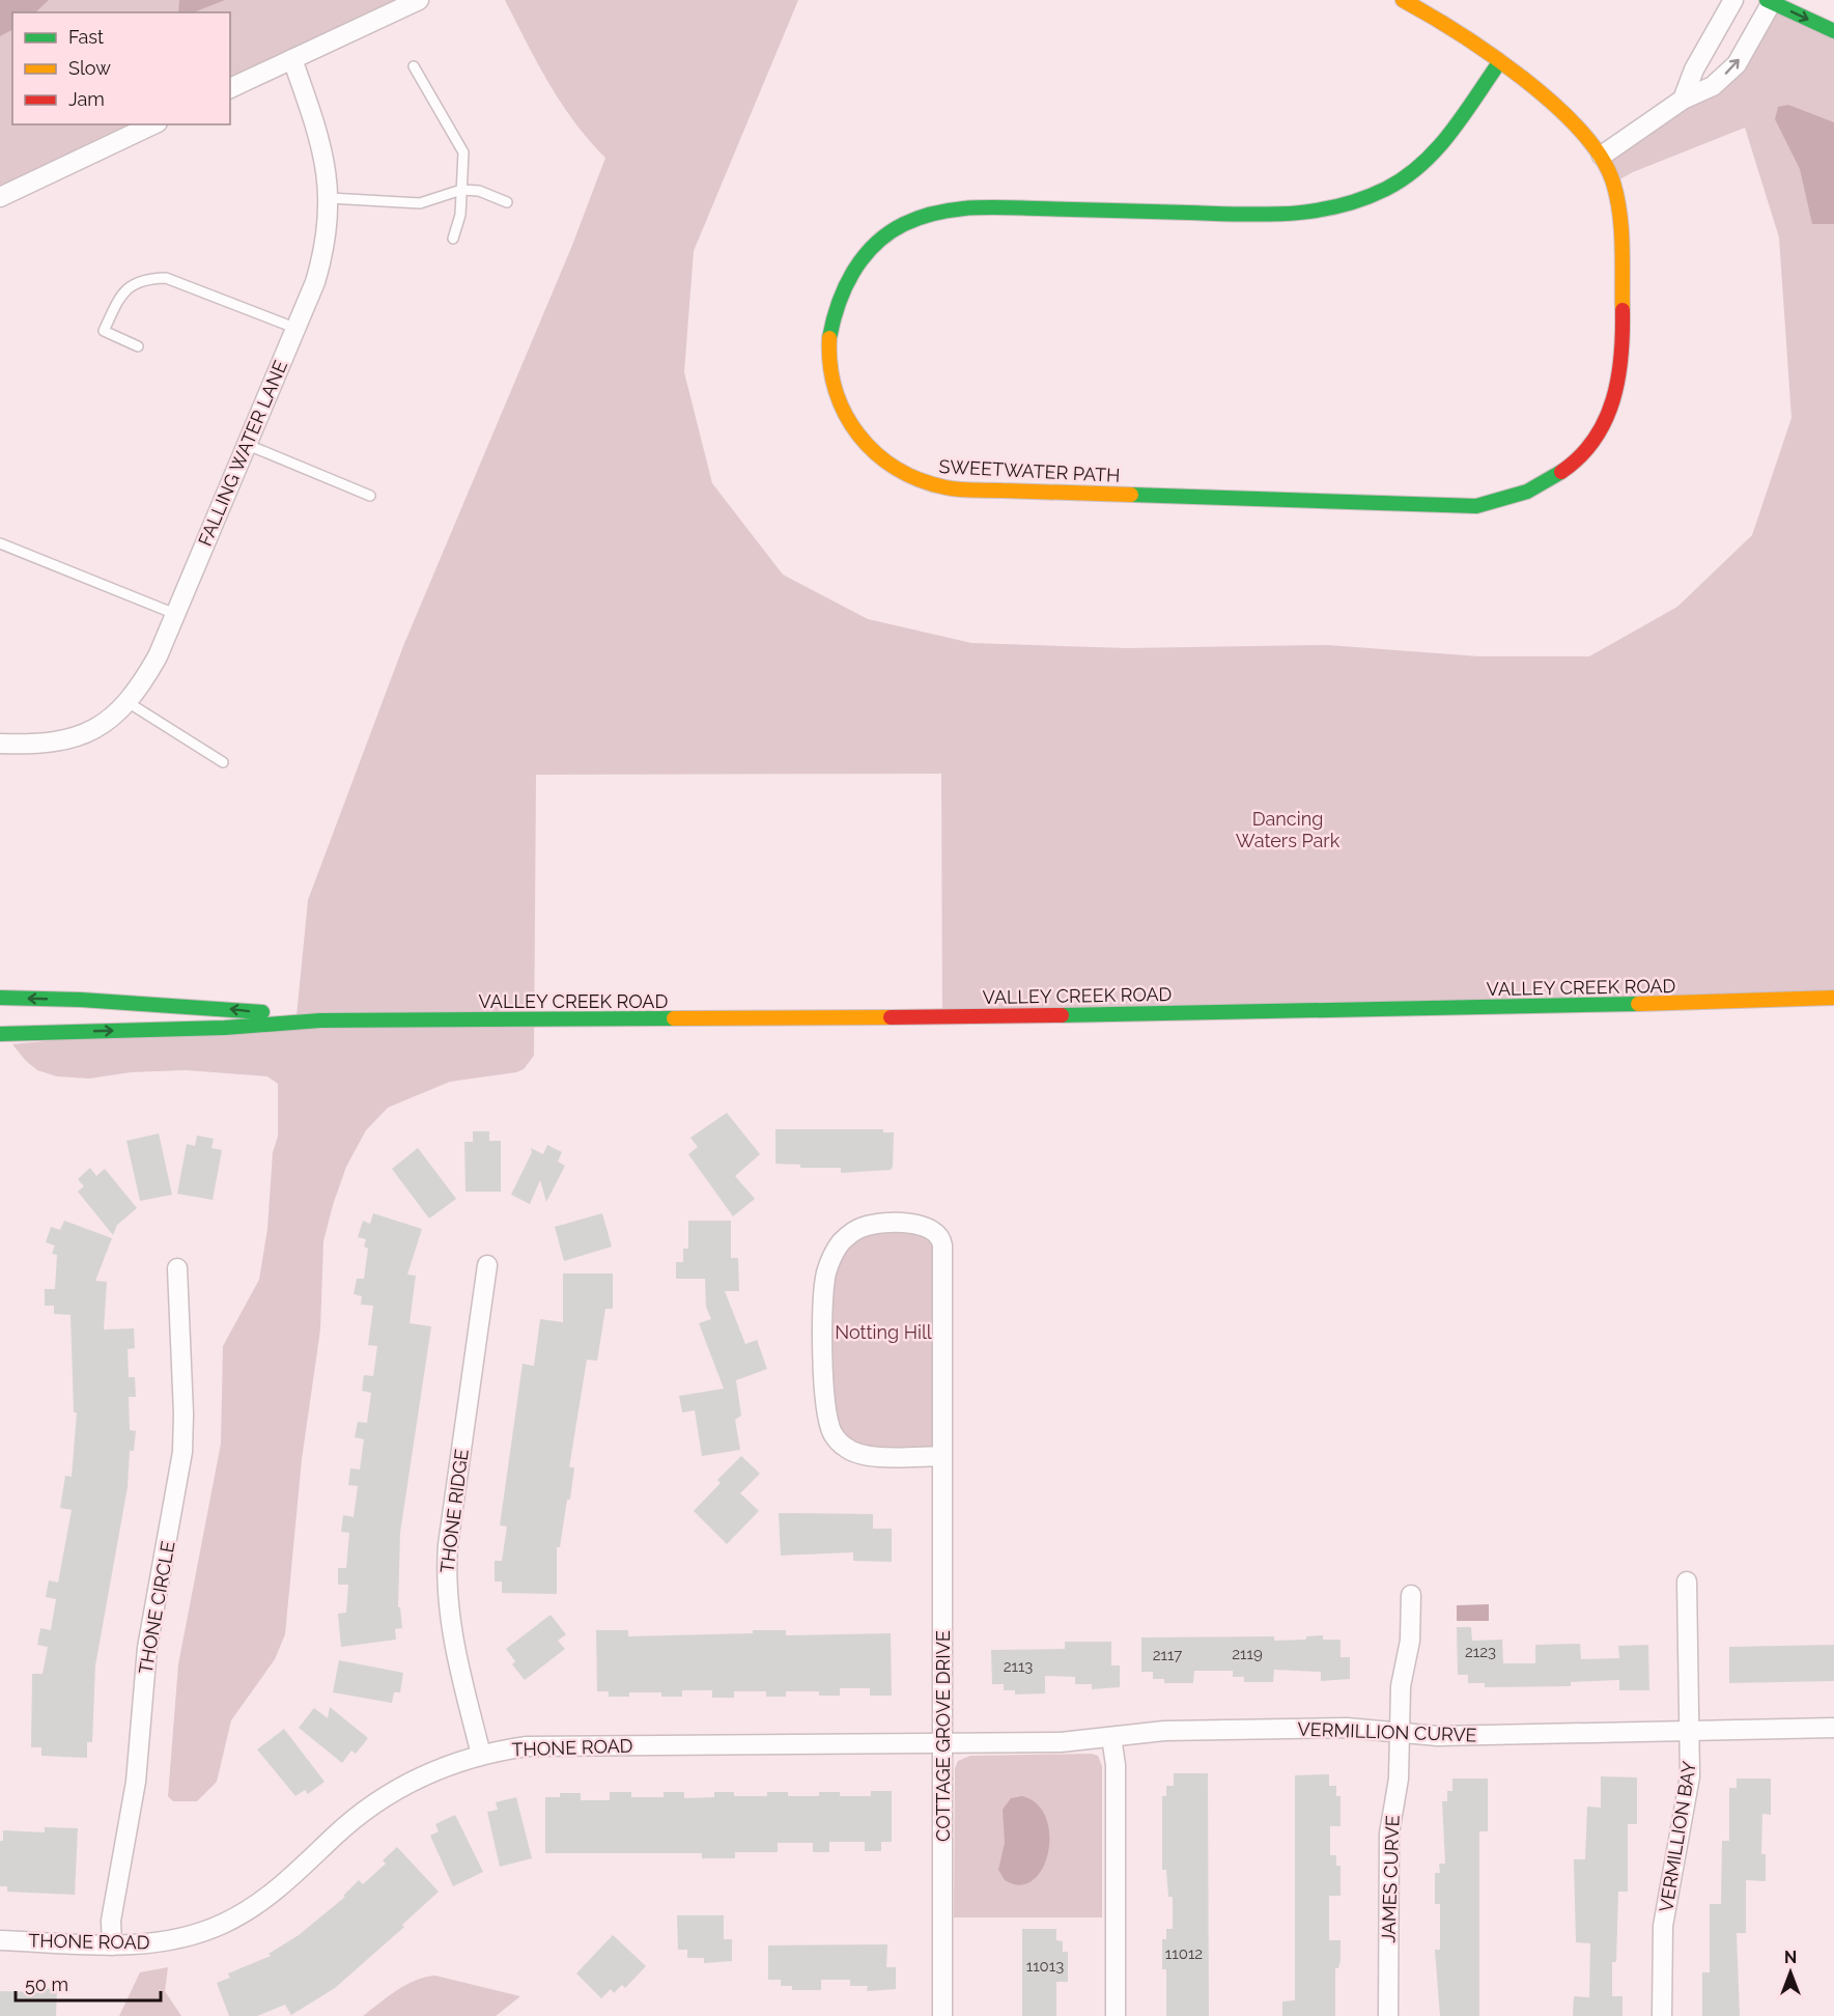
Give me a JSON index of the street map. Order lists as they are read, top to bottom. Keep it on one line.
{"streets":{"street":["FALLING WATER LANE","SWEETWATER PATH","VALLEY CREEK ROAD","THONE RIDGE","THONE CIRCLE","VERMILLION CURVE","COTTAGE GROVE DRIVE","THONE ROAD","VERMILLION BAY","JAMES CURVE"]},"crossings":[["THONE RIDGE","THONE ROAD"],["THONE CIRCLE","THONE ROAD"],["VERMILLION CURVE","COTTAGE GROVE DRIVE"],["VERMILLION CURVE","THONE ROAD"],["VERMILLION CURVE","VERMILLION BAY"],["VERMILLION CURVE","JAMES CURVE"],["COTTAGE GROVE DRIVE","THONE ROAD"]],"parks":["Dancing Waters Park","Notting Hill"],"house_numbers":["2123","2119","2117","2113","11012","11013"],"legend":["Fast","Slow","Jam"],"scale_bar":"50 m","north":"top"}
